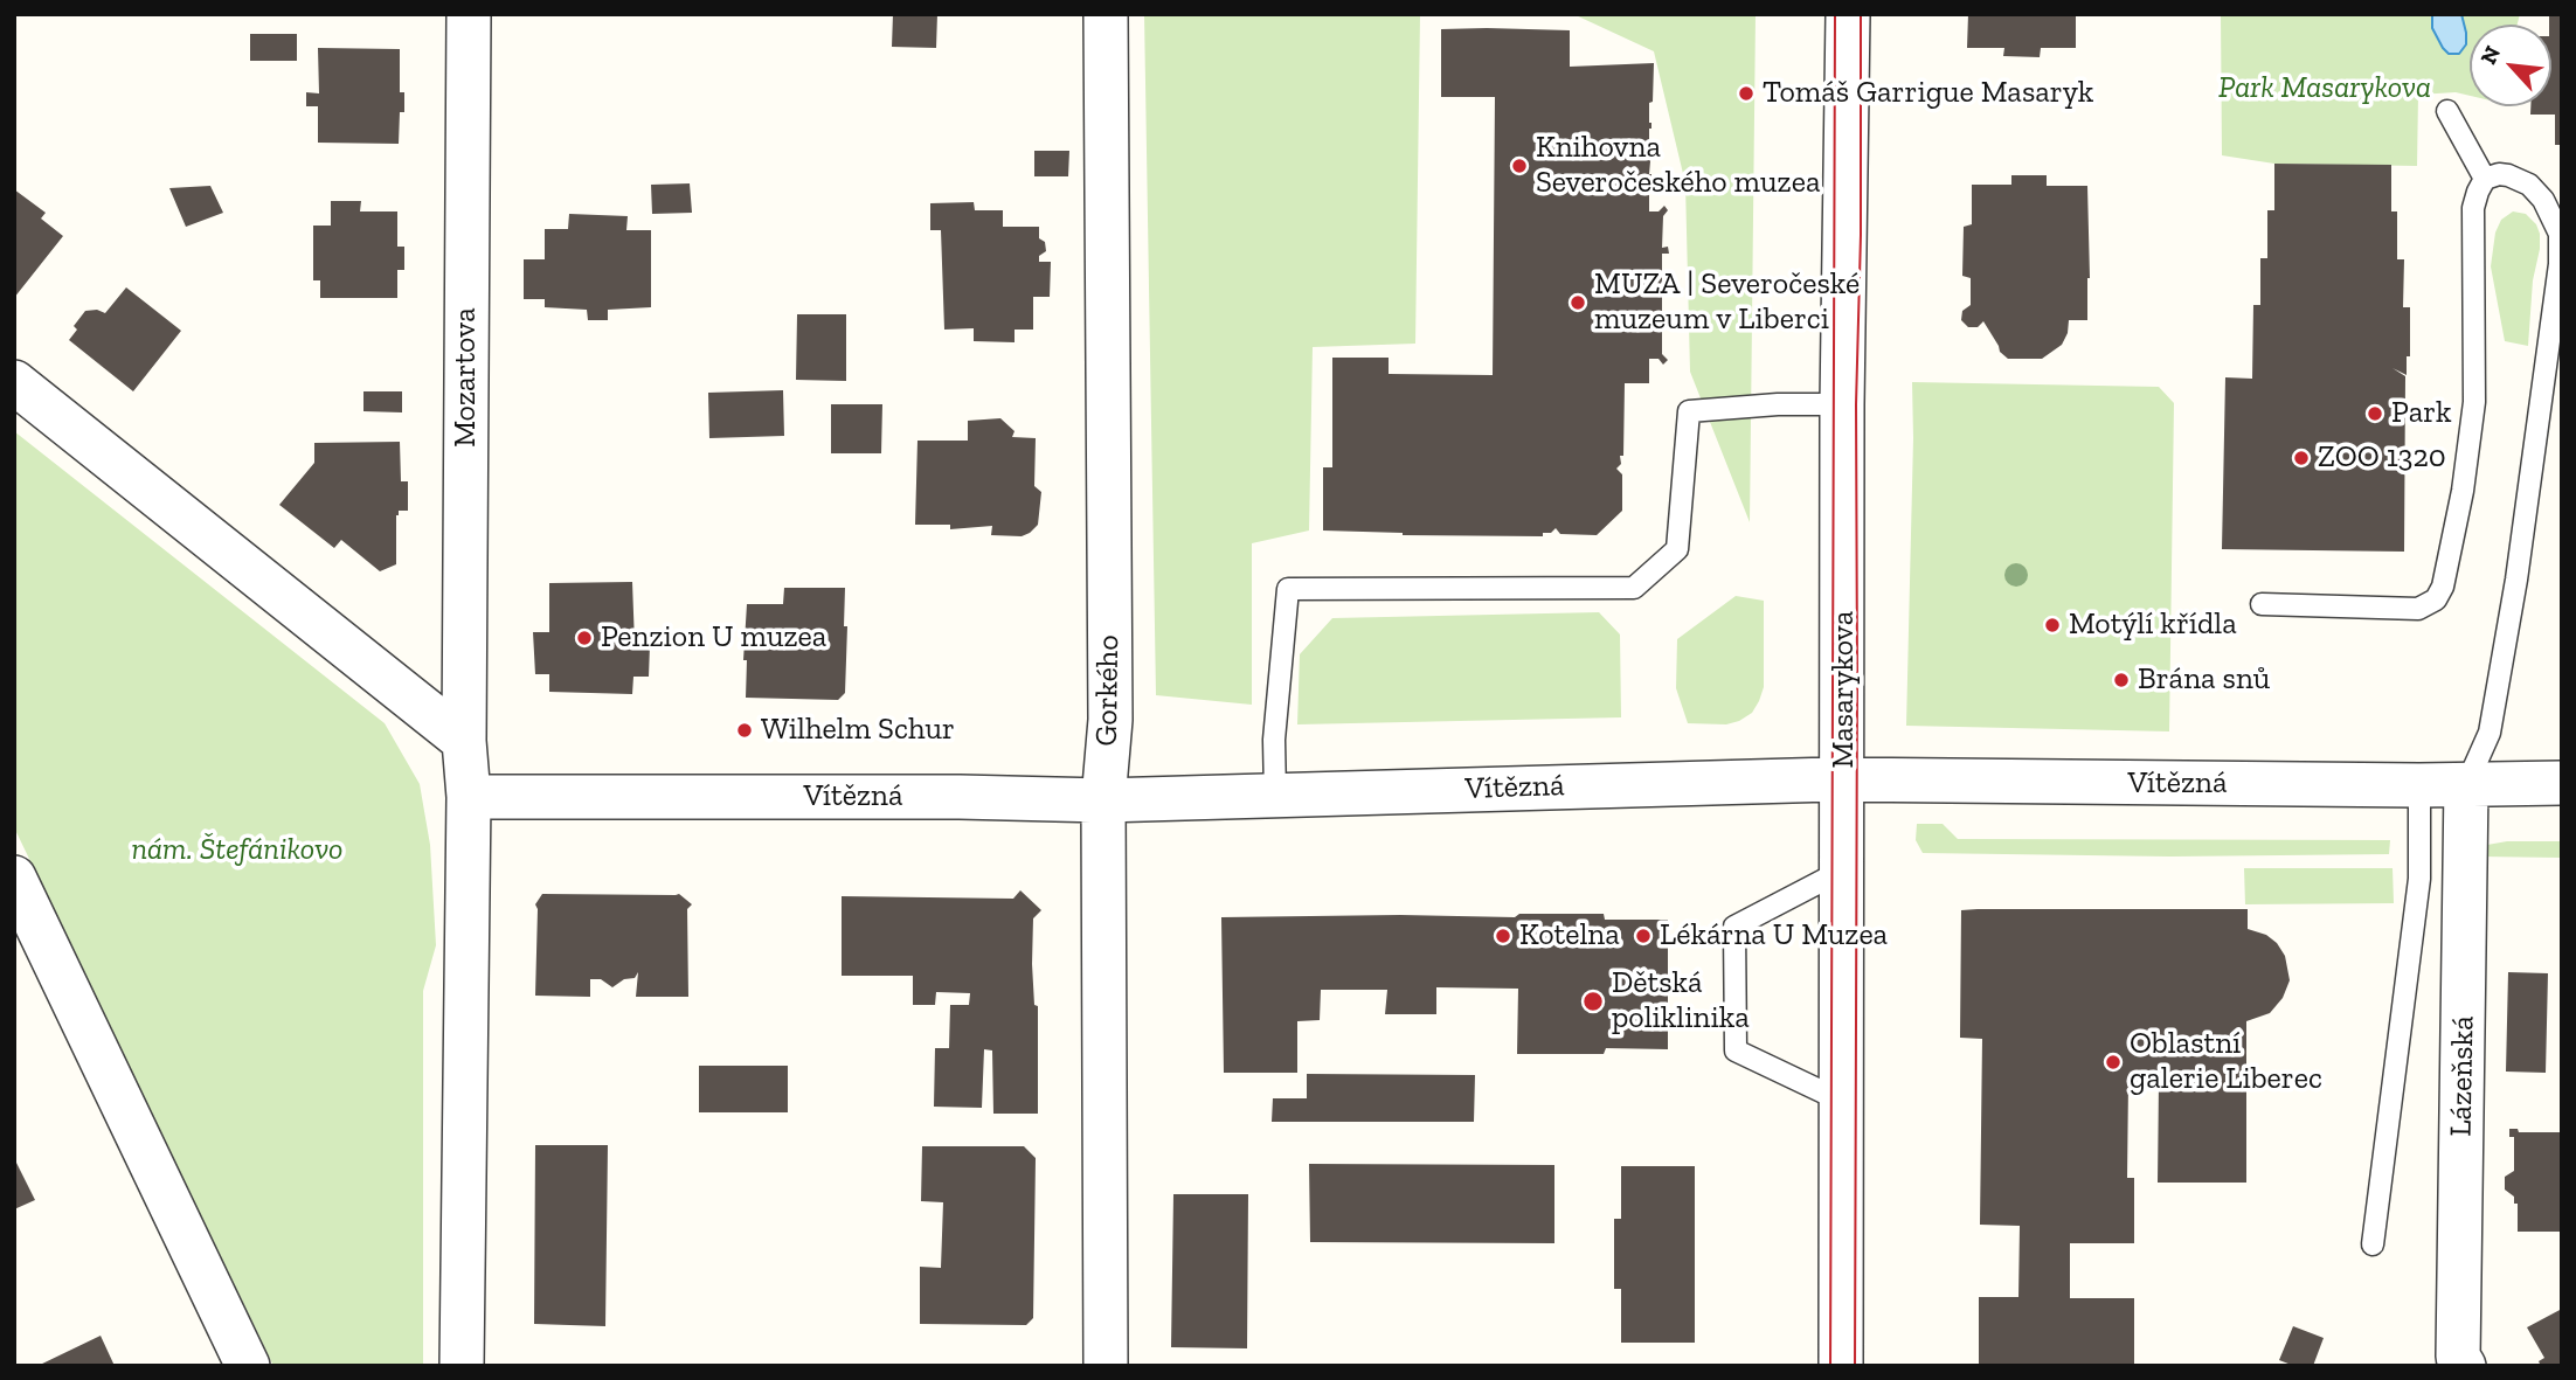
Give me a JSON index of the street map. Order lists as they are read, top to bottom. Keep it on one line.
{"streets":{"street":["Mozartova","Masarykova","Gorkého","Vítězná","Lázeňská"]},"crossings":[["Masarykova","Vítězná"],["Gorkého","Vítězná"],["Vítězná","Lázeňská"]],"parks":["Park Masarykova","nám. Štefánikovo"],"places":["Tomáš Garrigue Masaryk","Knihovna Severočeského muzea","MUZA | Severočeské muzeum v Liberci","Park","ZOO 1320","Motýlí křídla","Penzion U muzea","Brána snů","Wilhelm Schur","Kotelna","Lékárna U Muzea","Dětská poliklinika","Oblastní galerie Liberec"],"north":"top left"}
